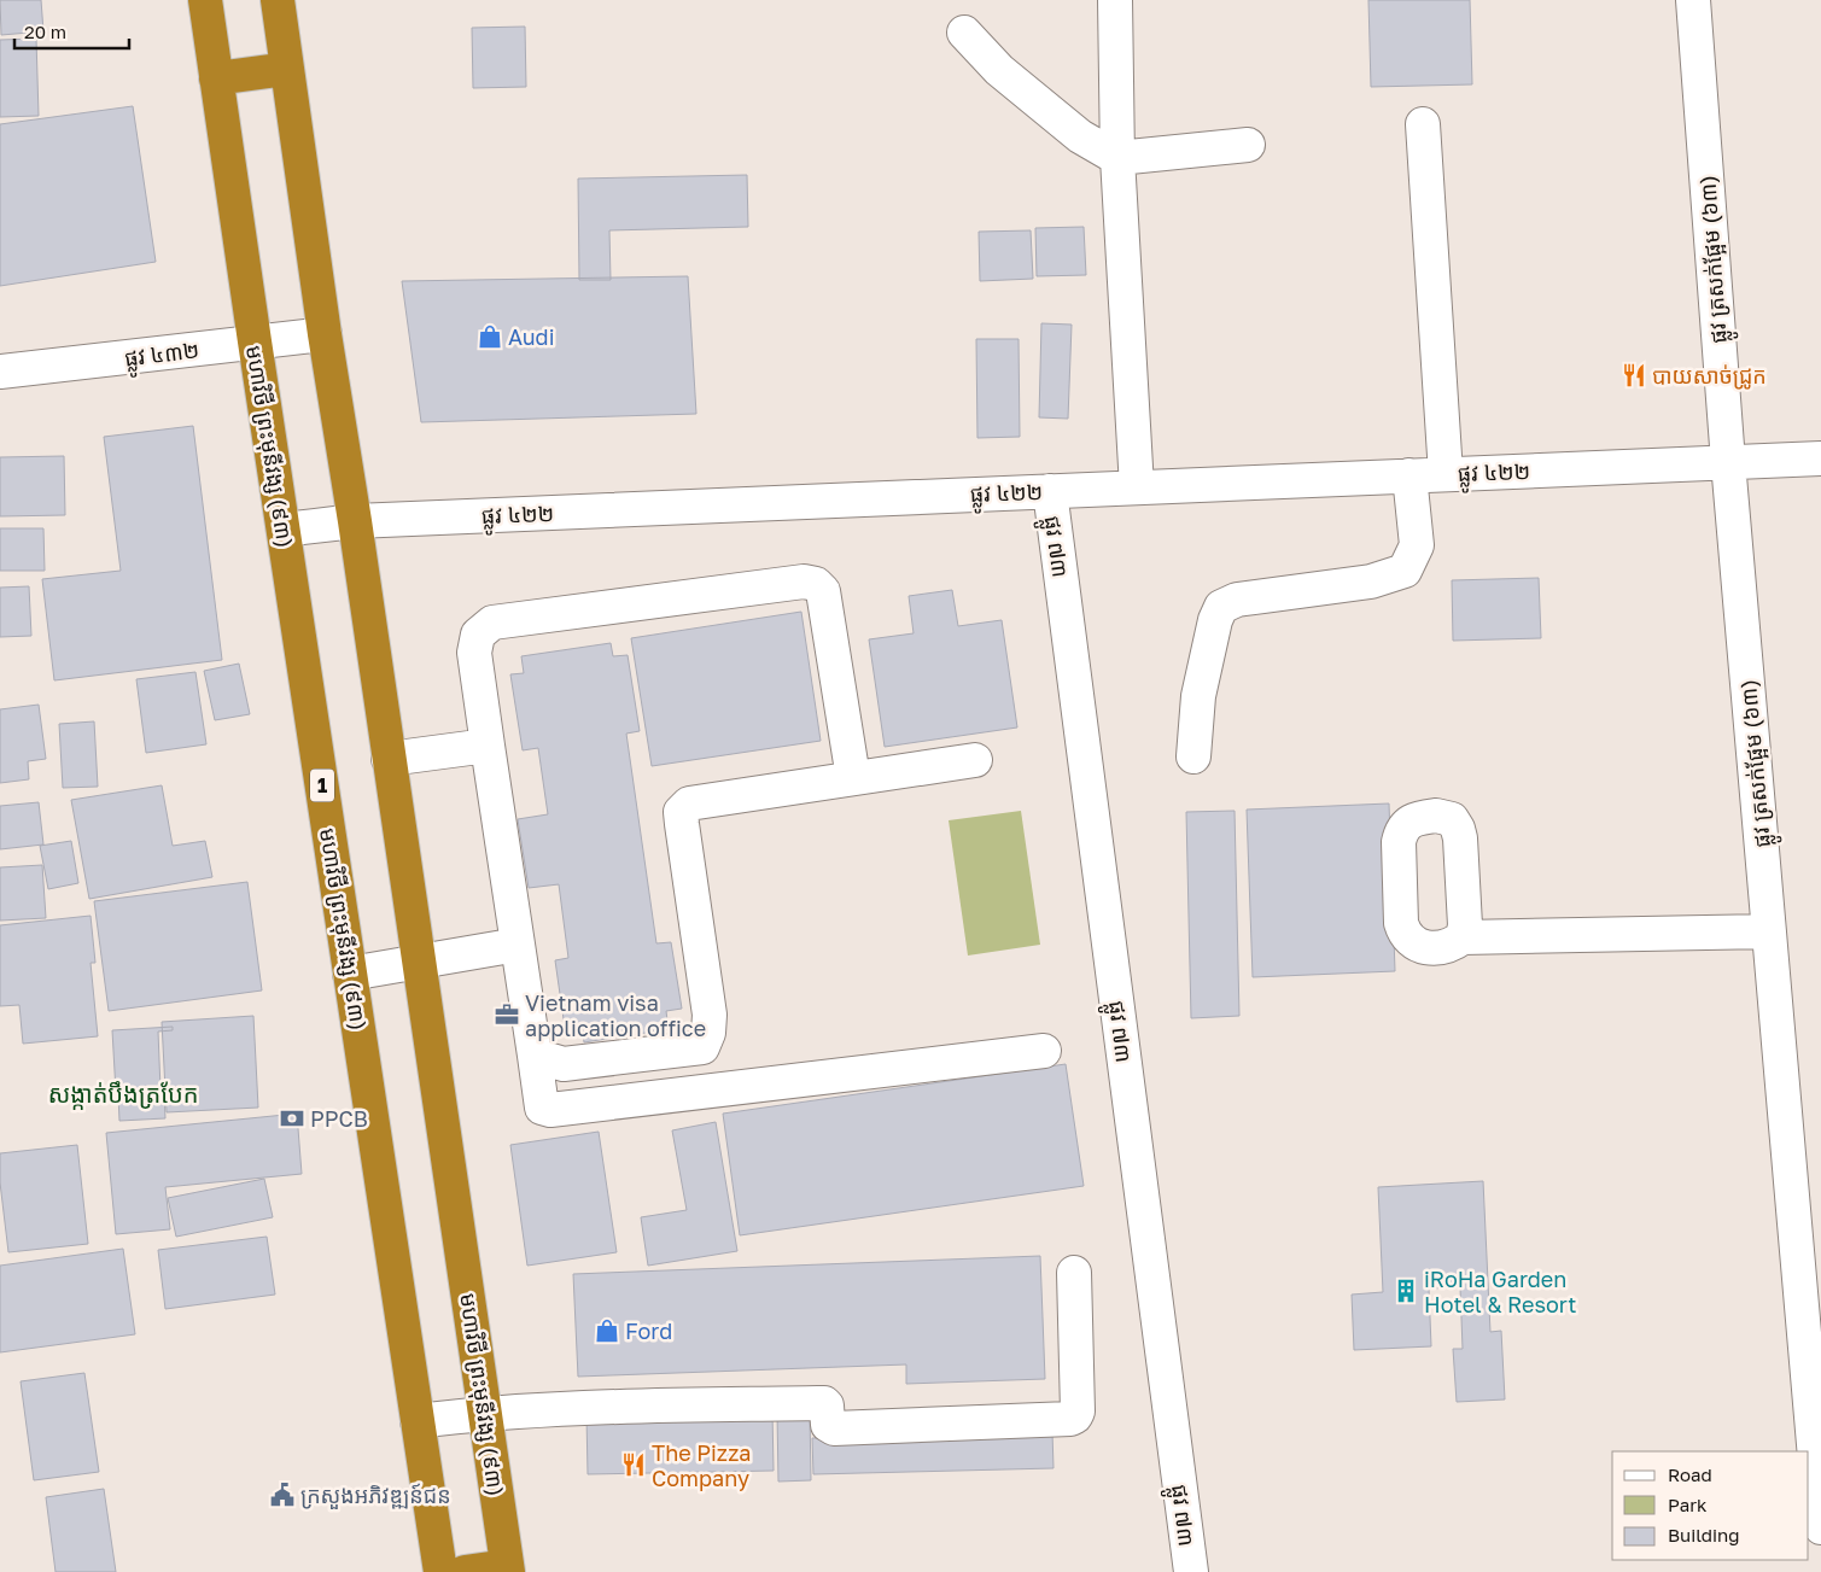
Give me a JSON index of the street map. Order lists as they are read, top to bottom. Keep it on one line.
{"streets":{"highway":["មហាវិថី ព្រះមុនីវង្ស (៩៣)","1"],"street":["ផ្លូវ ត្រសក់ផ្អែម (៦៣)","ផ្លូវ ៤៣២","ផ្លូវ ៤២២","ផ្លូវ ៧៣"]},"crossings":[["ផ្លូវ ត្រសក់ផ្អែម (៦៣)","ផ្លូវ ៤២២"],["ផ្លូវ ៤៣២","មហាវិថី ព្រះមុនីវង្ស (៩៣)"],["មហាវិថី ព្រះមុនីវង្ស (៩៣)","ផ្លូវ ៤២២"],["ផ្លូវ ៤២២","ផ្លូវ ៧៣"]],"districts":["សង្កាត់បឹងត្របែក"],"places":{"shop":["Audi","Ford"],"restaurant":["បាយសាច់ជ្រូក","The Pizza Company"],"office":["Vietnam visa application office"],"bank":["PPCB"],"building":["iRoHa Garden Hotel & Resort"],"public building":["ក្រសួងអភិវឌ្ឍន៍ជន"]},"legend":["Road","Park","Building"],"scale_bar":"20 m"}
